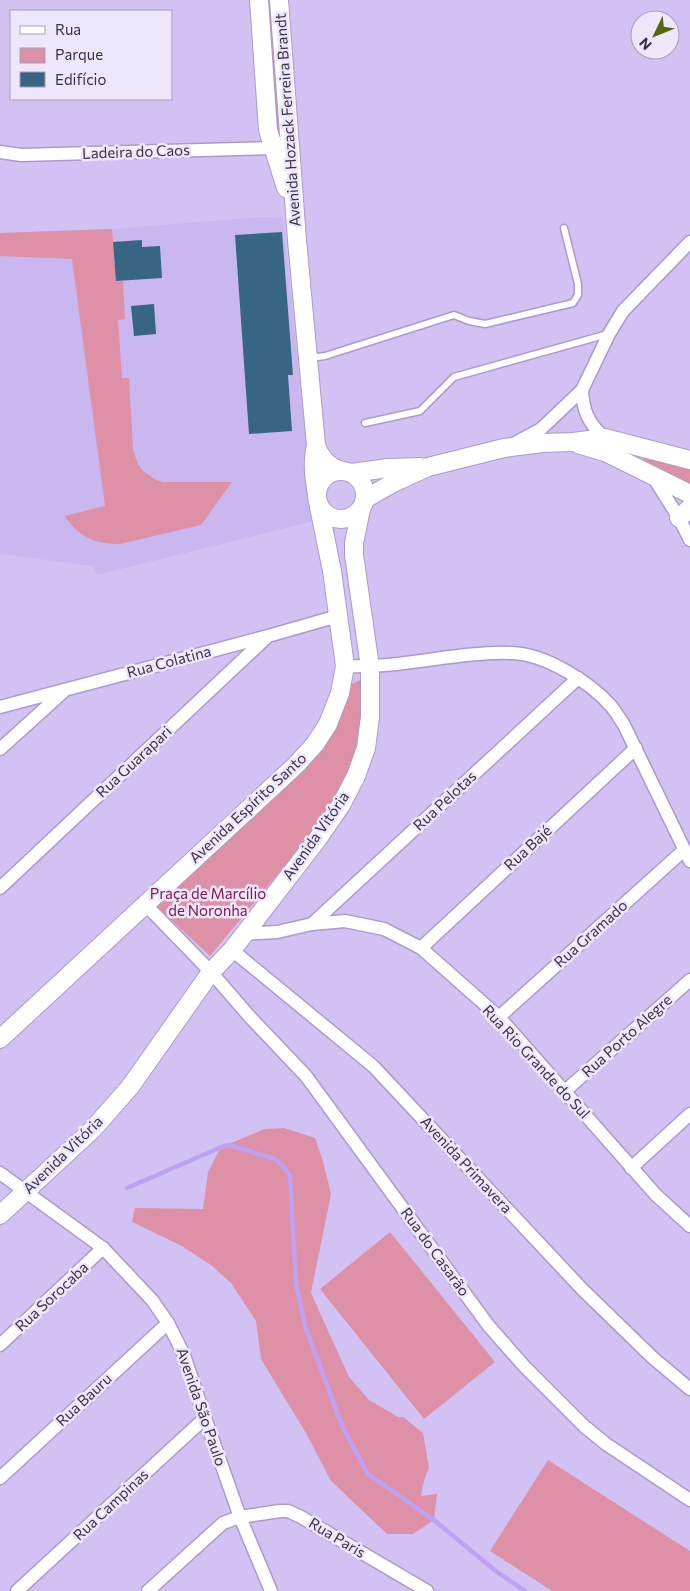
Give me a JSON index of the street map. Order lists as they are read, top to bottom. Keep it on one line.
{"streets":{"street":["Avenida Hozack Ferreira Brandt","Ladeira do Caos","Rua Colatina","Rua Guarapari","Rua Pelotas","Avenida Espírito Santo","Avenida Vitória","Rua Bajé","Rua Gramado","Rua Porto Alegre","Rua Rio Grande do Sul","Avenida Primavera","Rua do Casarão","Rua Sorocaba","Rua Bauru","Avenida São Paulo","Rua Campinas","Rua Paris"]},"crossings":[["Avenida Hozack Ferreira Brandt","Ladeira do Caos"],["Avenida Hozack Ferreira Brandt","Avenida Espírito Santo"],["Avenida Hozack Ferreira Brandt","Avenida Vitória"],["Rua Colatina","Rua Guarapari"],["Rua Colatina","Avenida Espírito Santo"],["Rua Pelotas","Rua Rio Grande do Sul"],["Avenida Espírito Santo","Avenida Vitória"],["Avenida Vitória","Rua Rio Grande do Sul"],["Avenida Vitória","Avenida Primavera"],["Avenida Vitória","Rua do Casarão"],["Avenida Vitória","Avenida São Paulo"],["Rua Bajé","Rua Rio Grande do Sul"],["Rua Gramado","Rua Rio Grande do Sul"],["Rua Porto Alegre","Rua Rio Grande do Sul"],["Rua Sorocaba","Avenida São Paulo"],["Rua Bauru","Avenida São Paulo"],["Avenida São Paulo","Rua Campinas"],["Avenida São Paulo","Rua Paris"]],"parks":["Praça de Marcílio de Noronha"],"legend":["Rua","Parque","Edifício"],"north":"bottom left"}
